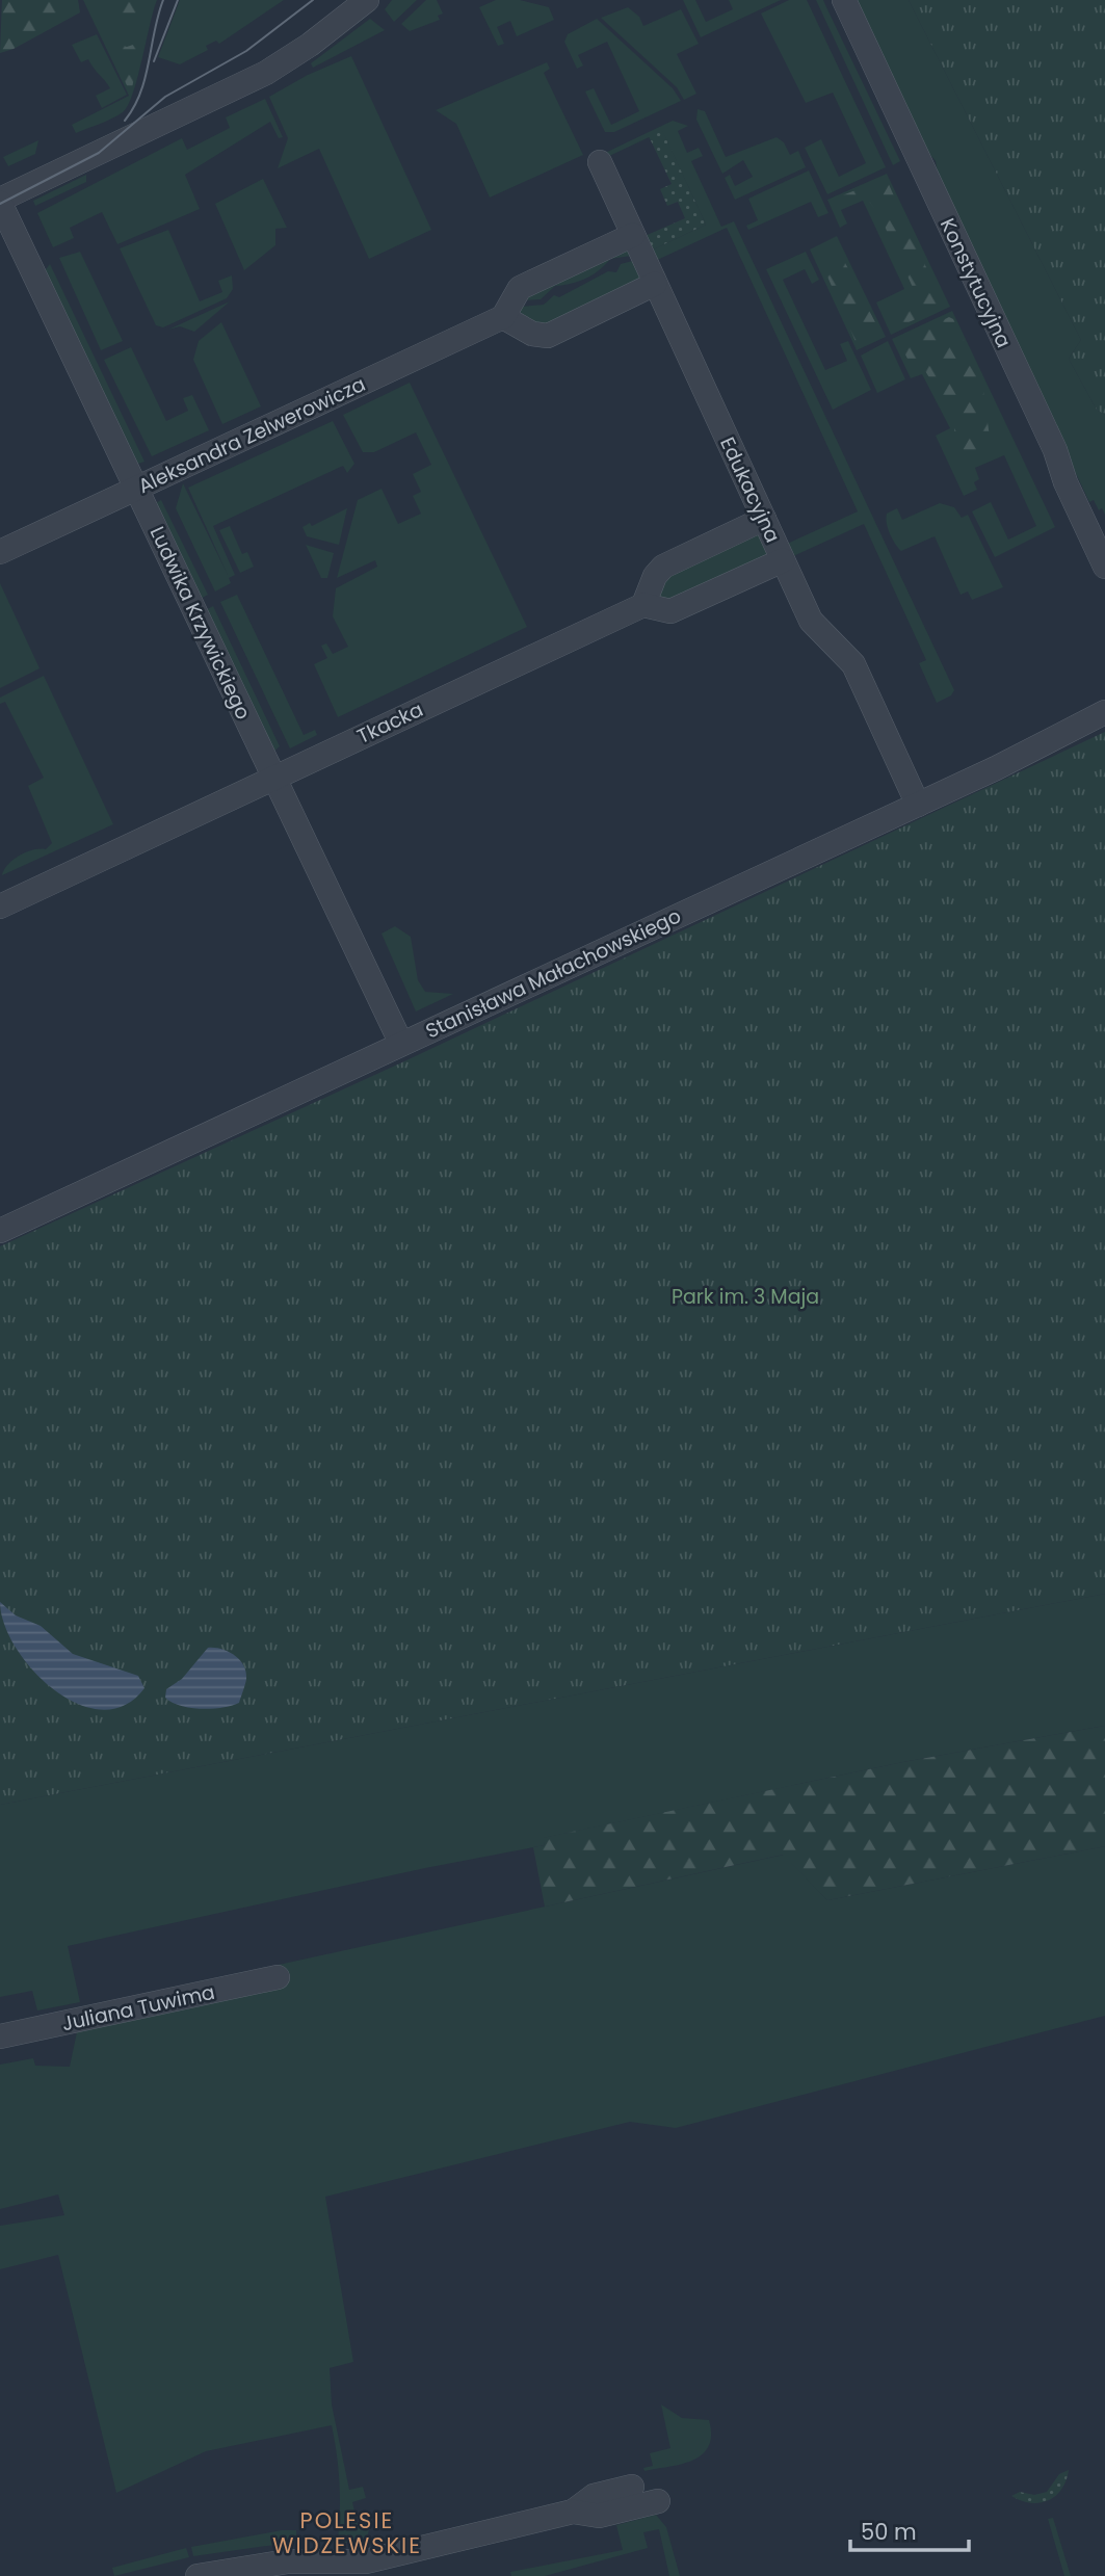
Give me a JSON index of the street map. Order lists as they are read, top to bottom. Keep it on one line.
{"streets":{"street":["Konstytucyjna","Aleksandra Zelwerowicza","Edukacyjna","Ludwika Krzywickiego","Tkacka","Stanisława Małachowskiego","Juliana Tuwima"]},"crossings":[["Aleksandra Zelwerowicza","Ludwika Krzywickiego"],["Edukacyjna","Tkacka"],["Edukacyjna","Stanisława Małachowskiego"],["Ludwika Krzywickiego","Tkacka"],["Ludwika Krzywickiego","Stanisława Małachowskiego"]],"districts":["POLESIE WIDZEWSKIE"],"parks":["Park im. 3 Maja"],"scale_bar":"50 m"}
